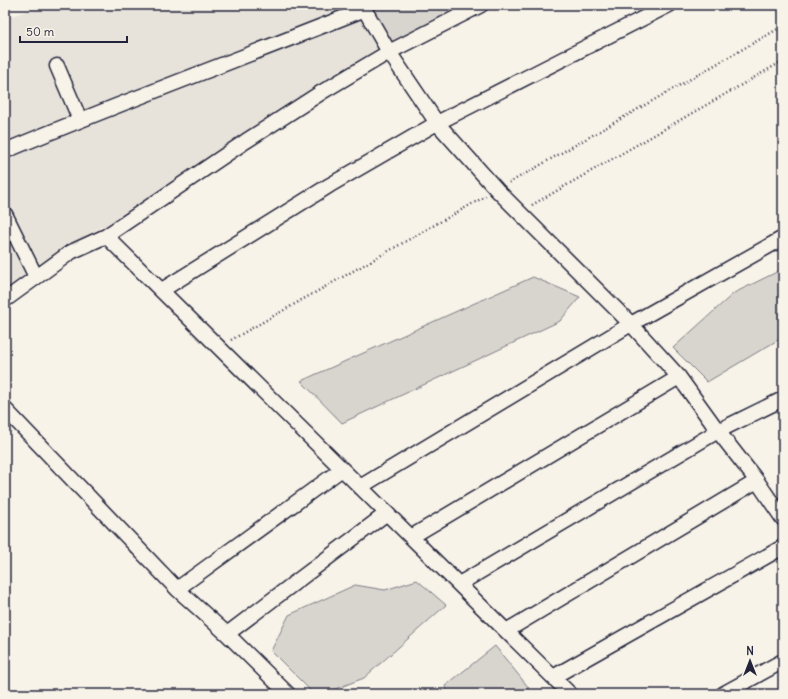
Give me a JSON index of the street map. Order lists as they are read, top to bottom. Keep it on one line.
{"scale_bar":"50 m","north":"top"}
